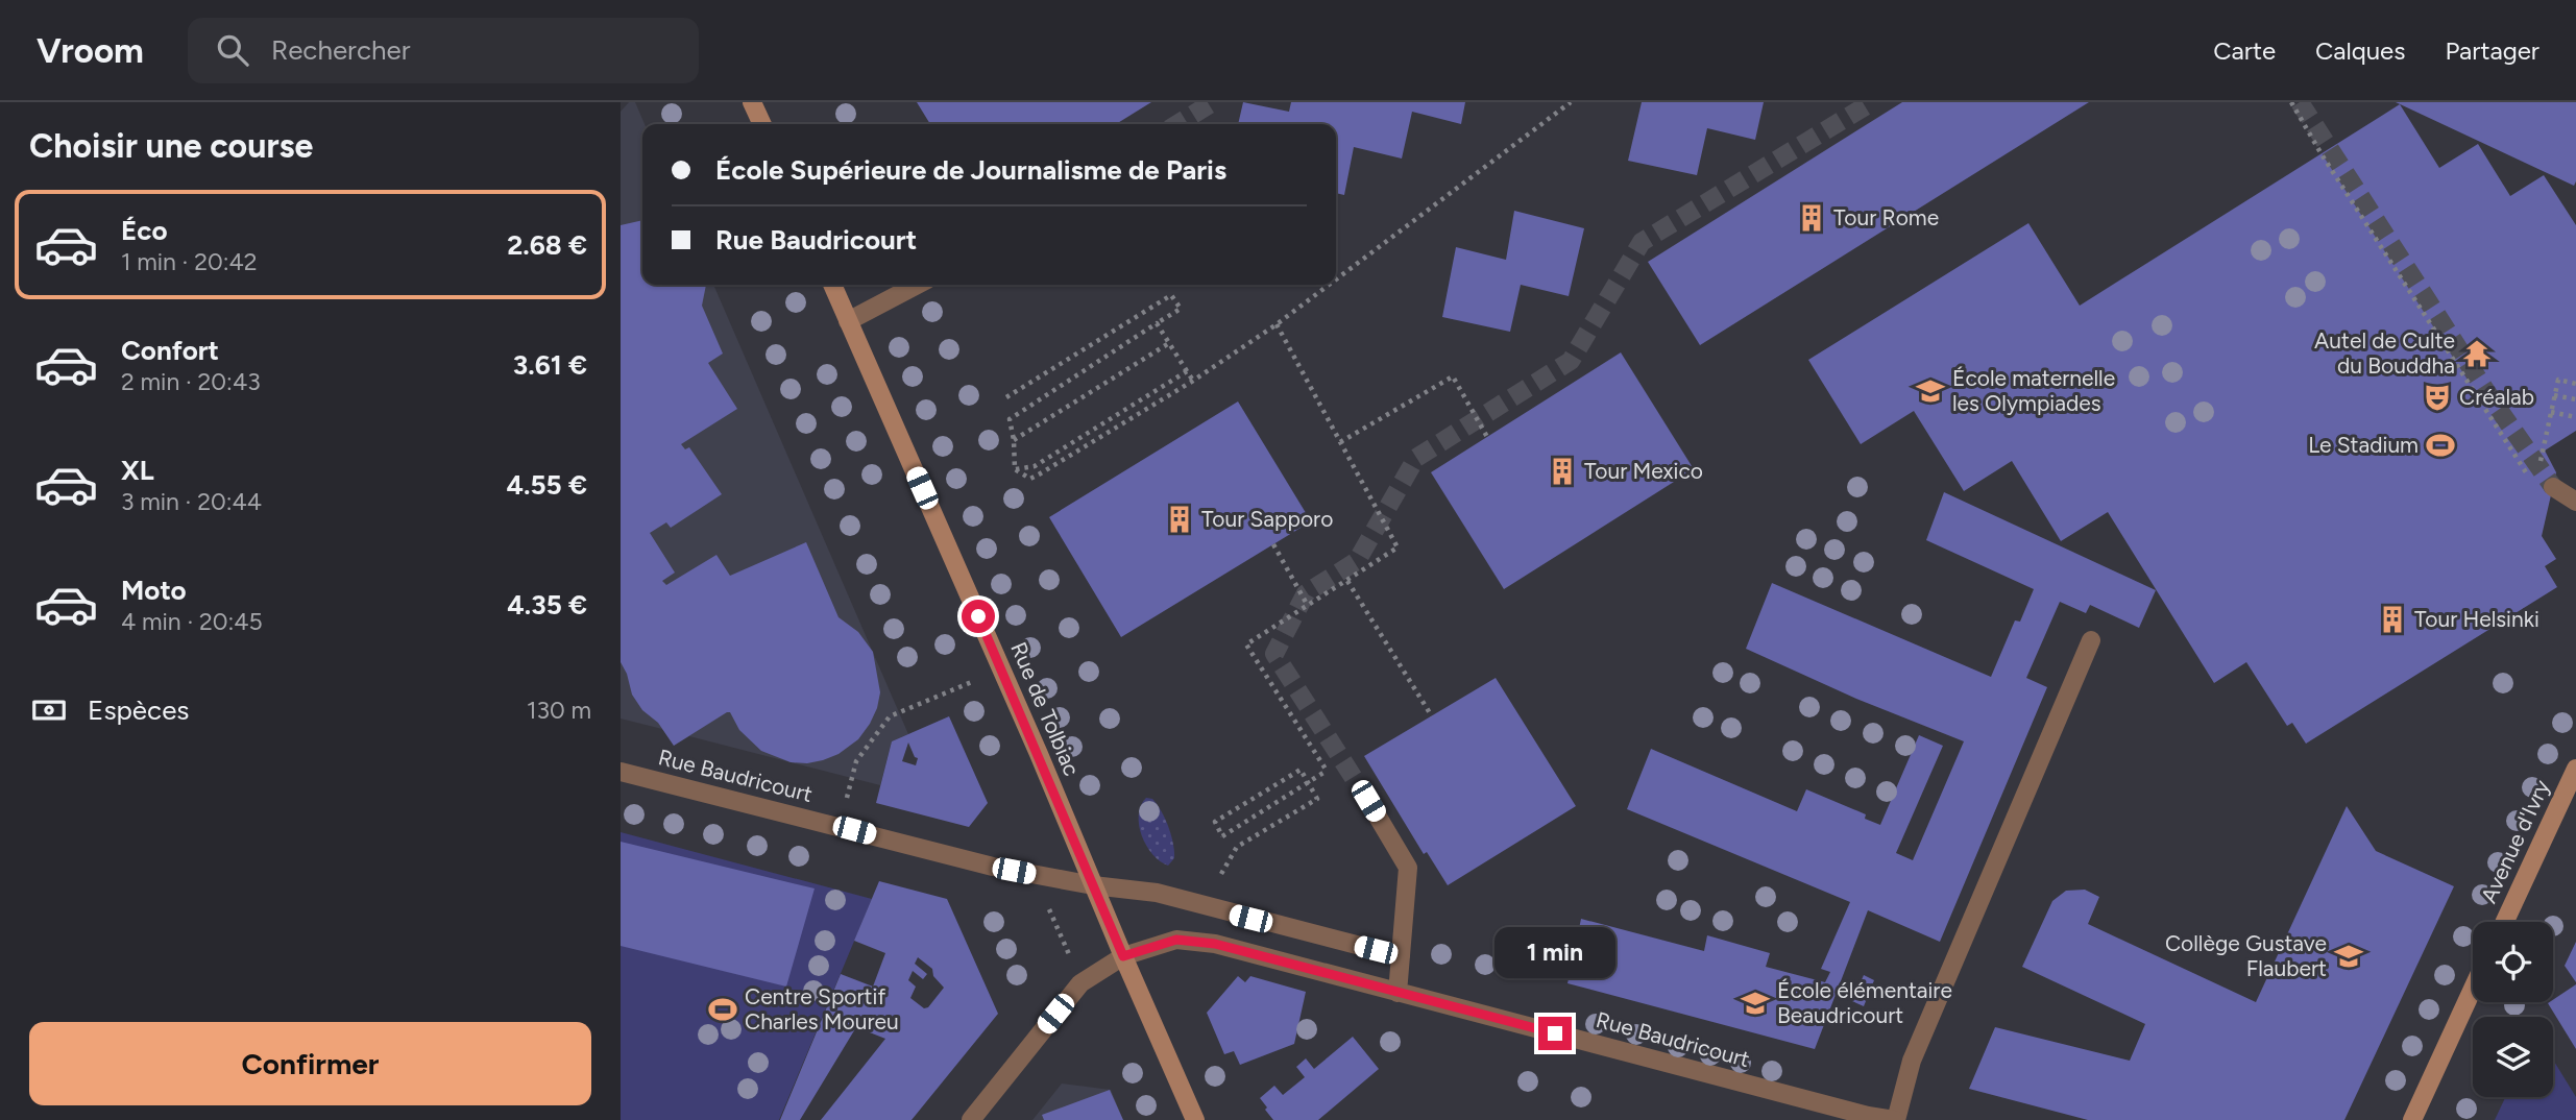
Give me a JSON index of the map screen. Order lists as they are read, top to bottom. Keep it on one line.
{"streets":{"main road":["Rue de Tolbiac","Avenue d'Ivry"],"street":["Rue Baudricourt"]},"crossings":[["Rue de Tolbiac","Rue Baudricourt"]],"places":{"building":["Tour Rome","Tour Mexico","Tour Sapporo","Tour Helsinki"],"temple":["Autel de Culte du Bouddha"],"school or university":["École maternelle les Olympiades","Collège Gustave Flaubert","École élémentaire Beaudricourt"],"theatre":["Créalab"],"sports":["Le Stadium","Centre Sportif Charles Moureu"]},"page":{"header":"Vroom","search":"Rechercher","nav":["Carte","Calques","Partager"],"heading":"Choisir une course","banner":["École Supérieure de Journalisme de Paris","Rue Baudricourt"],"list":[{"name":"Éco","note":"1 min · 20:42","value":"2.68 €"},{"name":"Confort","note":"2 min · 20:43","value":"3.61 €"},{"name":"XL","note":"3 min · 20:44","value":"4.55 €"},{"name":"Moto","note":"4 min · 20:45","value":"4.35 €"}],"pay":["Espèces","130 m"],"bubble":"1 min","buttons":"Confirmer"}}
